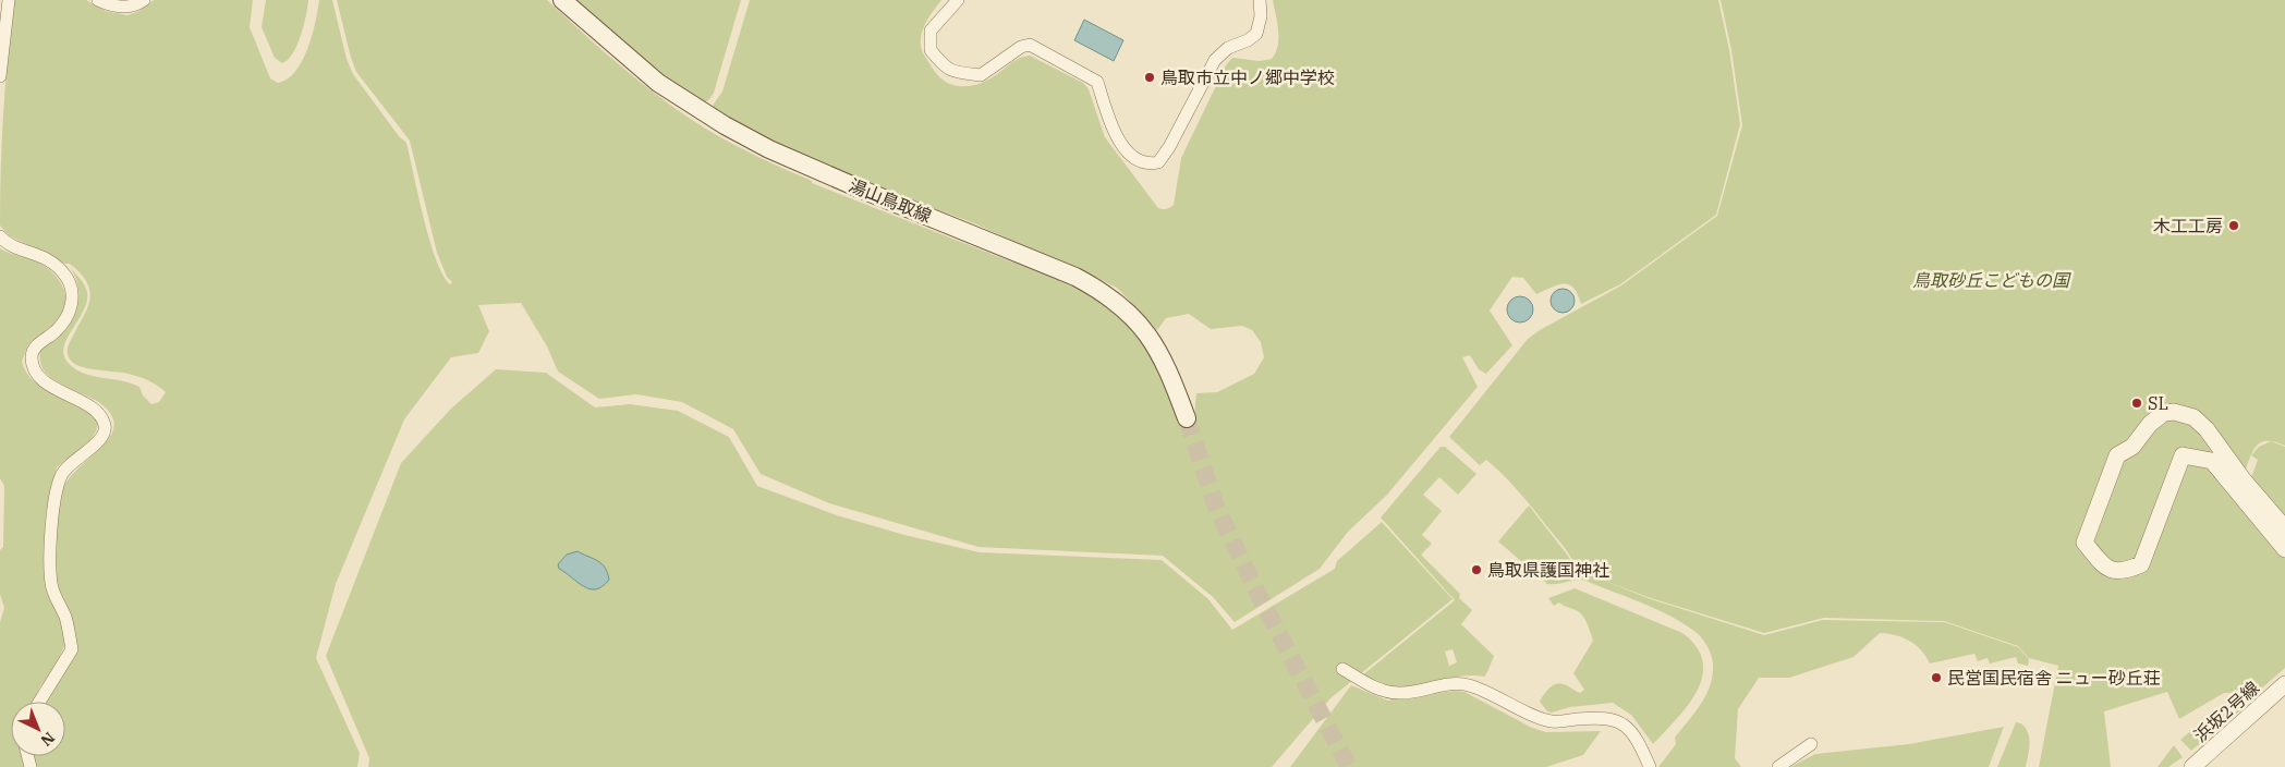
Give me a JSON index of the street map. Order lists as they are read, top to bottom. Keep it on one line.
{"streets":{"main road":["湯山鳥取線"],"street":["浜坂2号線"]},"parks":["鳥取砂丘こどもの国"],"places":["鳥取市立中ノ郷中学校","木工工房","SL","鳥取県護国神社","民営国民宿舎 ニュー砂丘荘"],"north":"bottom right"}
